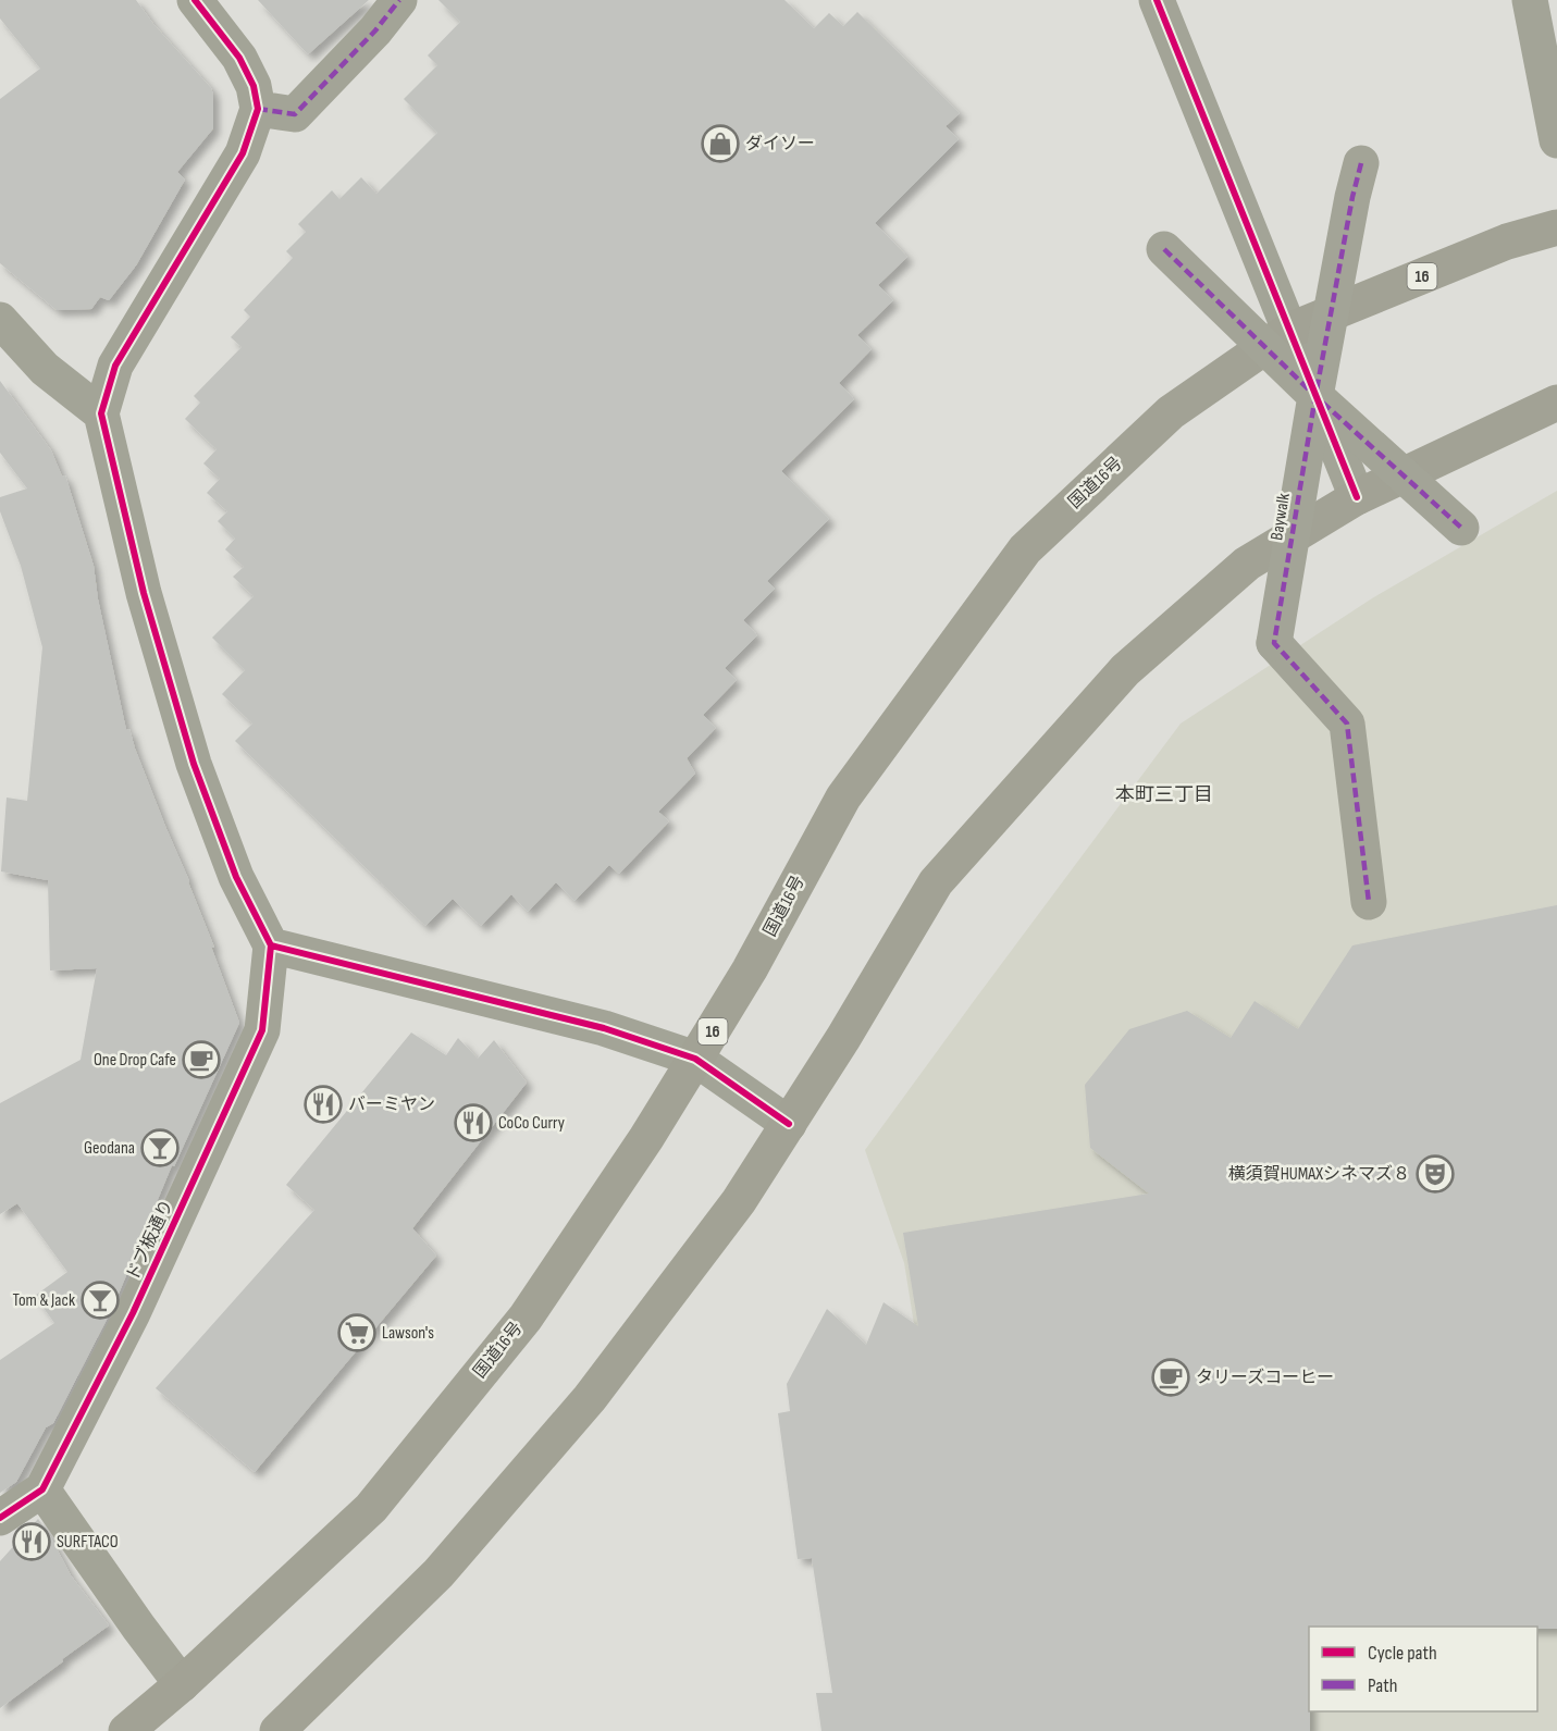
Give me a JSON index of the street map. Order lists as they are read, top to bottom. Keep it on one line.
{"streets":{"highway":["16","国道16号"],"street":["Baywalk","ドブ板通り"]},"districts":["本町三丁目"],"places":{"shop":["ダイソー"],"cafe":["One Drop Cafe","タリーズコーヒー"],"restaurant":["バーミヤン","CoCo Curry","SURFTACO"],"bar":["Geodana","Tom & Jack"],"theatre":["横須賀HUMAXシネマズ８"],"supermarket":["Lawson's"]},"legend":["Cycle path","Path"]}
